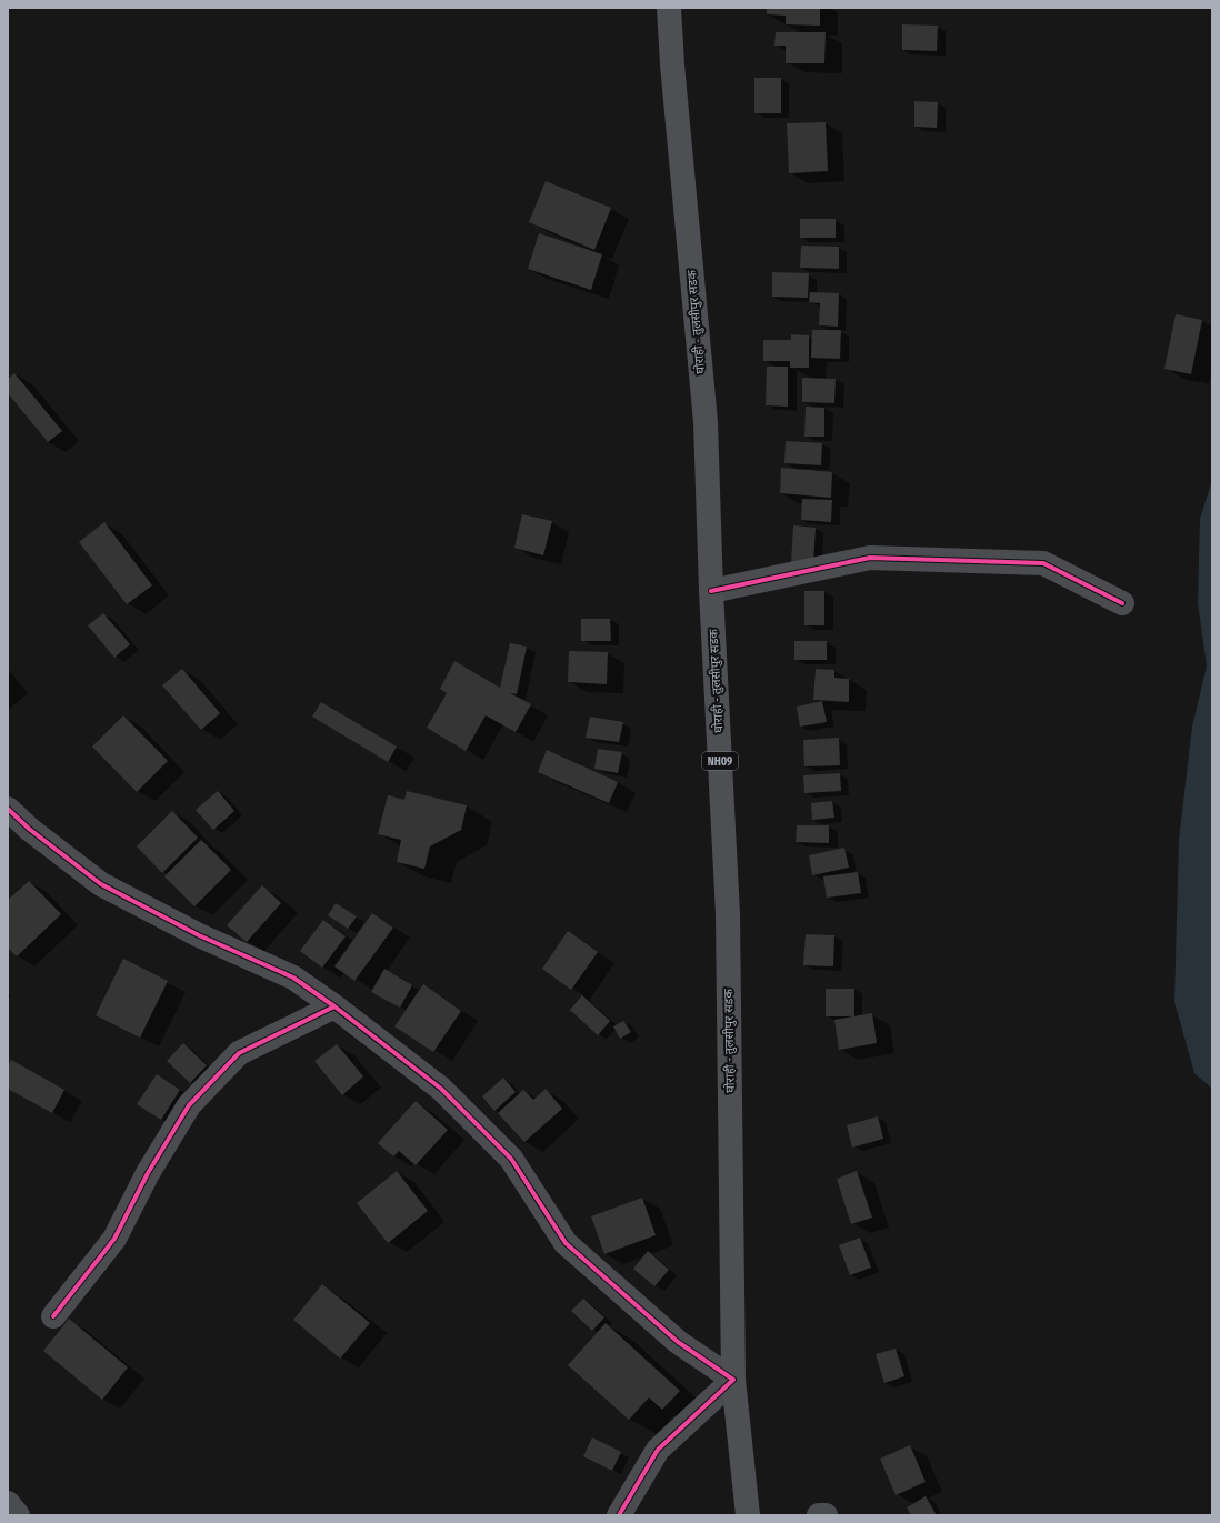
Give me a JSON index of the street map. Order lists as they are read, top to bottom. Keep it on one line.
{"streets":{"main road":["घोराही - तुलसीपुर सडक","NH09"]}}
